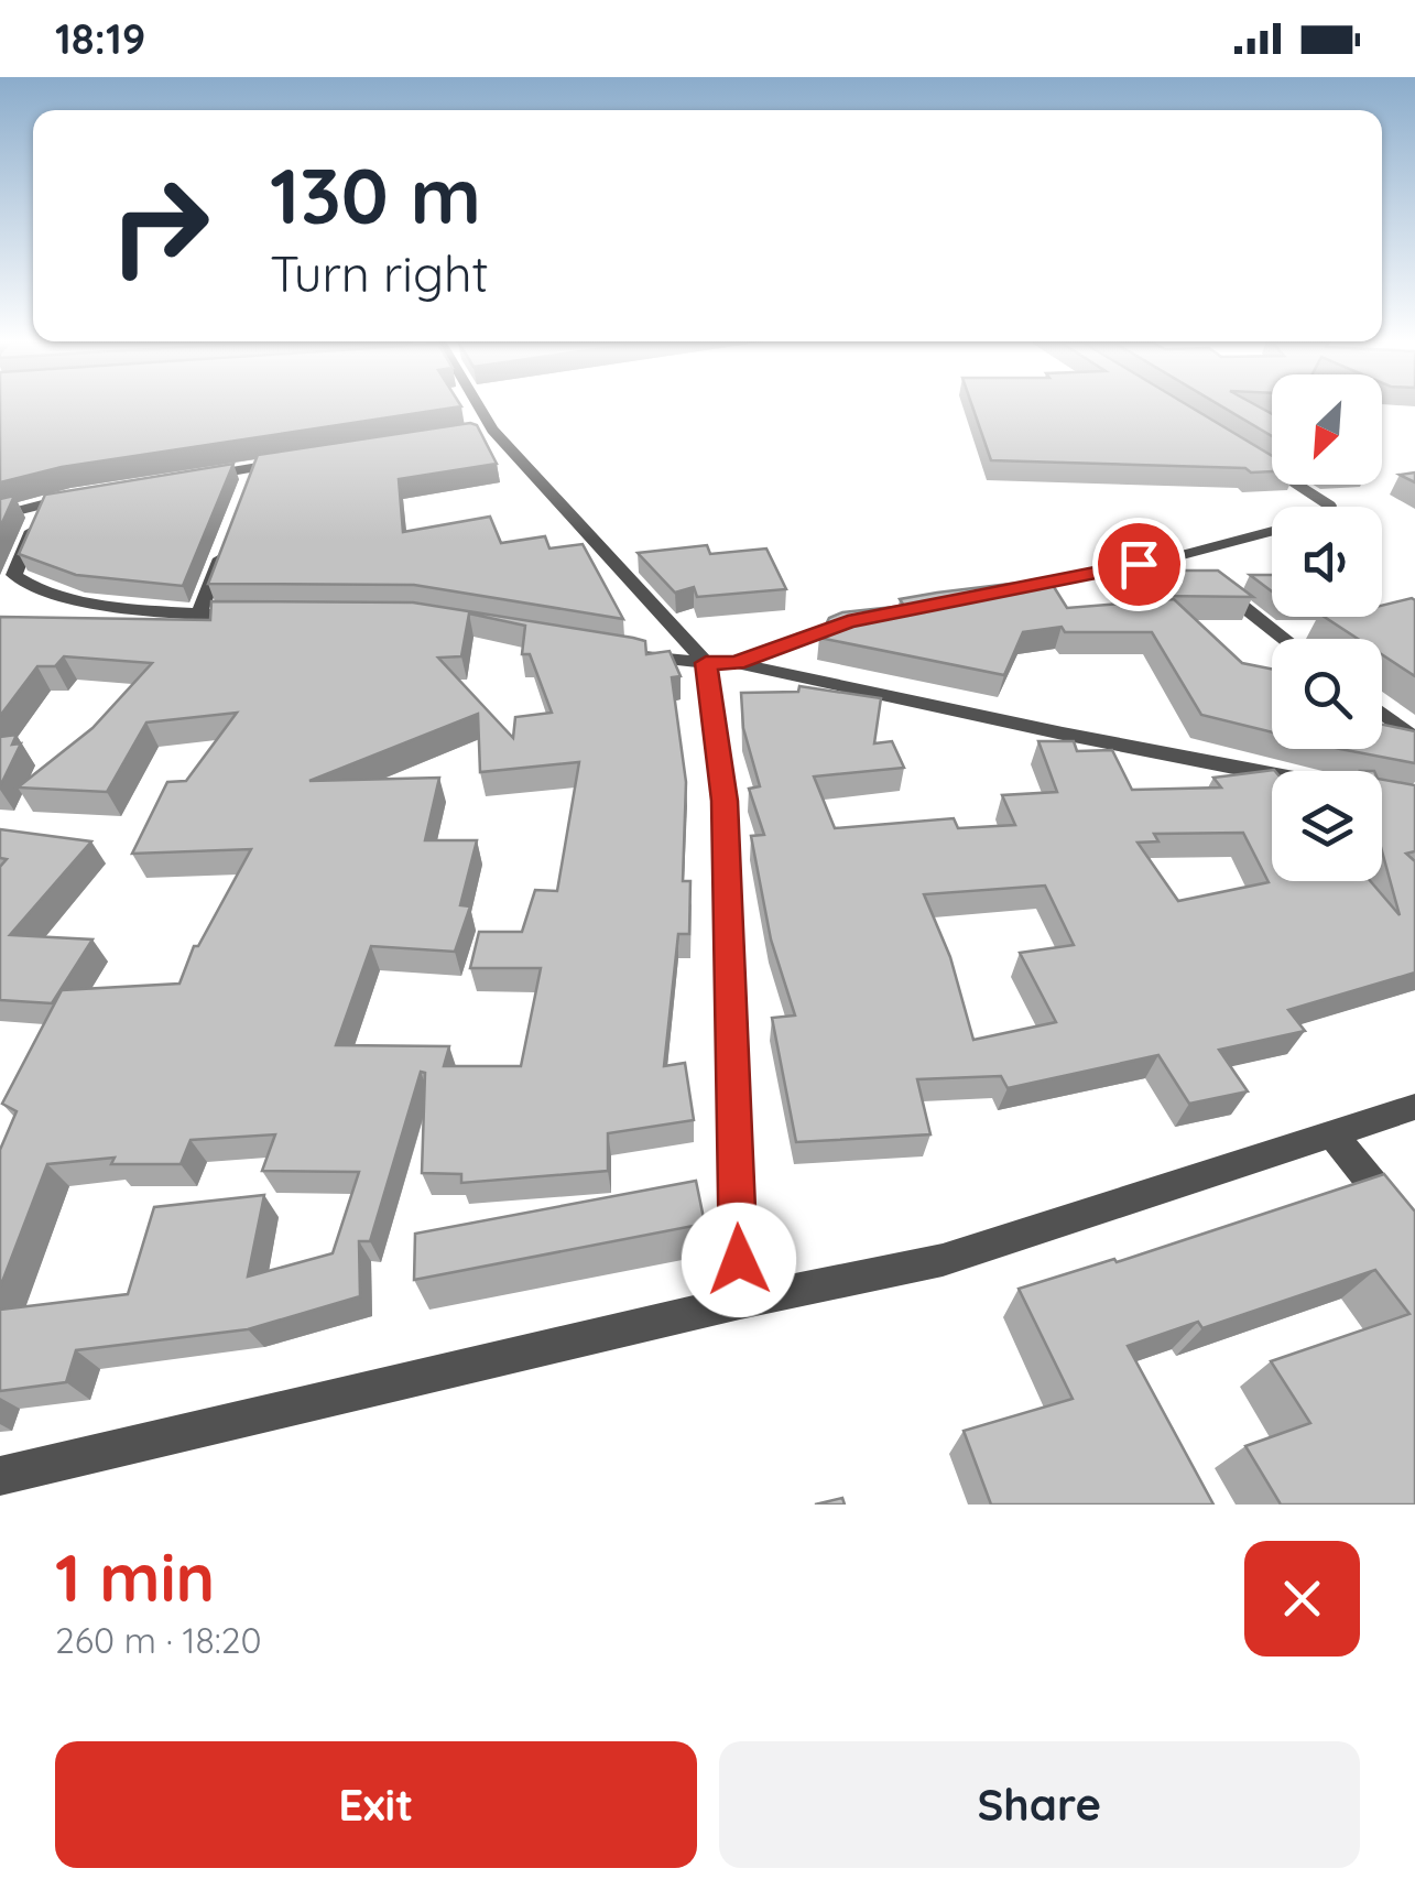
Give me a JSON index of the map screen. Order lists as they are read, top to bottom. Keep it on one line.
{"north":"bottom left","page":{"status":"18:19","turn":["130 m","Turn right"],"heading":["1 min","260 m · 18:20"],"buttons":["Exit","Share"]}}
